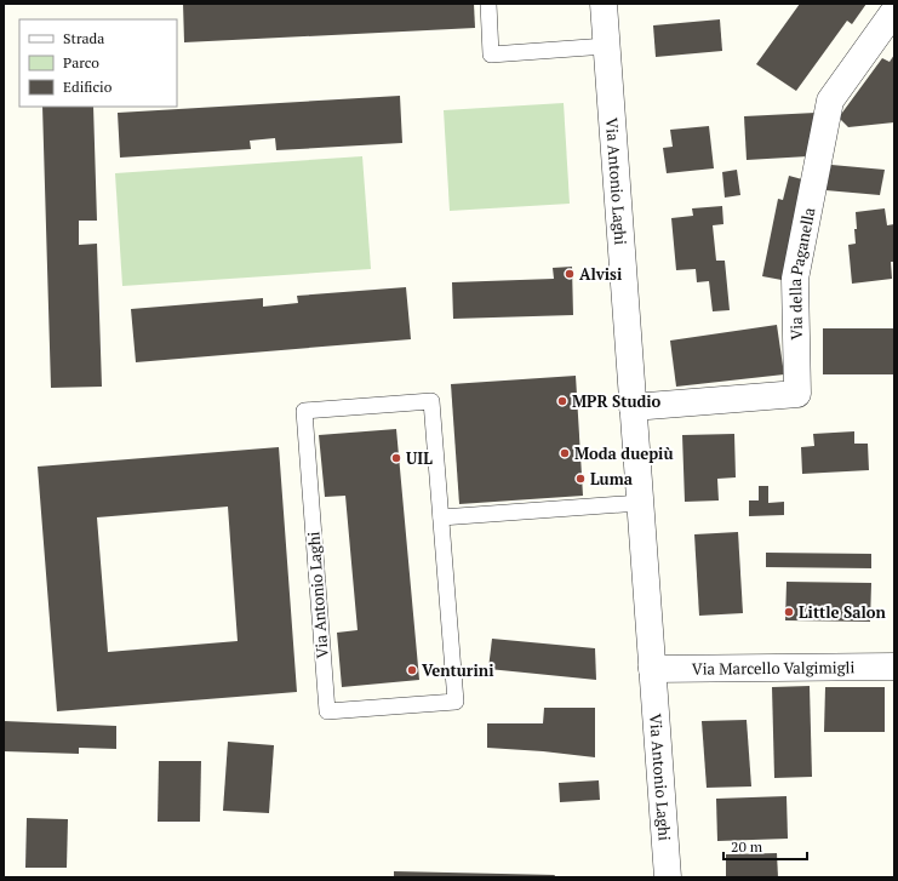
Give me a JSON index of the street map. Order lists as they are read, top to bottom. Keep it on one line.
{"streets":{"street":["Via Antonio Laghi","Via della Paganella","Via Marcello Valgimigli"]},"crossings":[["Via Antonio Laghi","Via della Paganella"],["Via Antonio Laghi","Via Marcello Valgimigli"]],"places":["Alvisi","MPR Studio","Moda duepiù","UIL","Luma","Little Salon","Venturini"],"legend":["Strada","Parco","Edificio"],"scale_bar":"20 m"}
